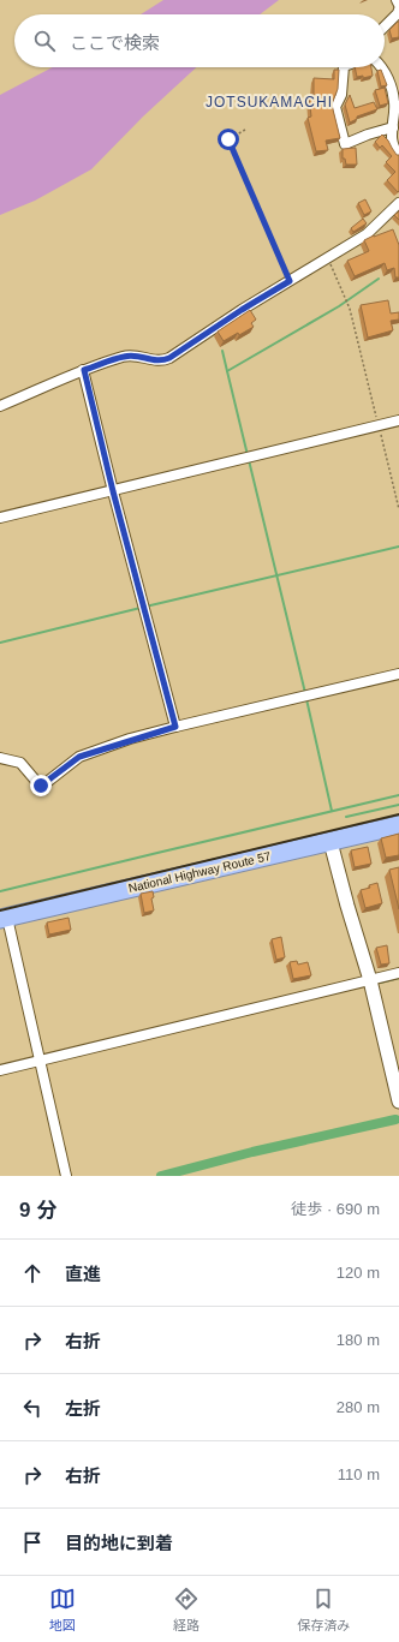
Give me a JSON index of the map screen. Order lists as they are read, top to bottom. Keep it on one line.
{"streets":{"highway":["National Highway Route 57"]},"districts":["JOTSUKAMACHI"],"page":{"search":"ここで検索","heading":["9 分","徒歩 · 690 m"],"list":[["直進","120 m"],["右折","180 m"],["左折","280 m"],["右折","110 m"],"目的地に到着"],"nav":["地図","経路","保存済み"]}}
